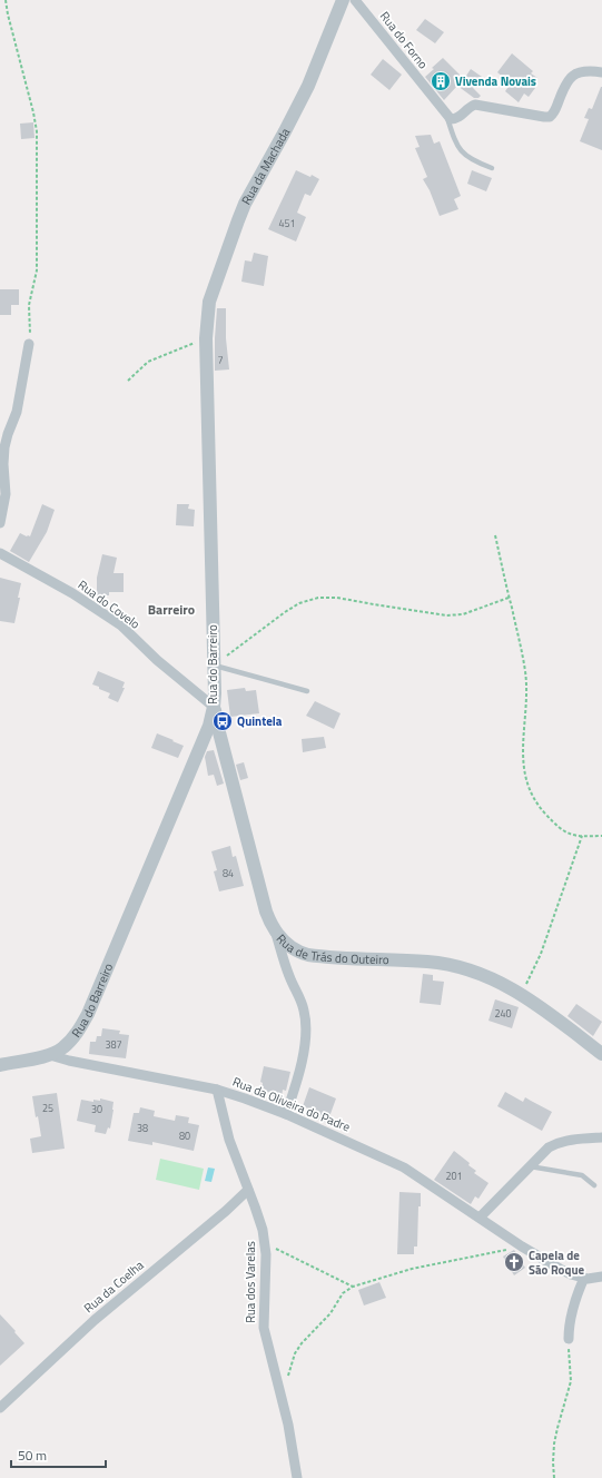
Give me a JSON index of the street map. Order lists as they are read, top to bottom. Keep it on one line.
{"streets":{"street":["Rua do Forno","Rua da Machada","Rua do Covelo","Rua do Barreiro","Rua de Trás do Outeiro","Rua da Oliveira do Padre","Rua dos Varelas","Rua da Coelha"]},"crossings":[["Rua da Machada","Rua do Barreiro"],["Rua do Covelo","Rua do Barreiro"],["Rua do Covelo","Rua de Trás do Outeiro"],["Rua do Barreiro","Rua de Trás do Outeiro"],["Rua do Barreiro","Rua da Oliveira do Padre"],["Rua da Oliveira do Padre","Rua dos Varelas"],["Rua dos Varelas","Rua da Coelha"]],"districts":["Barreiro"],"places":{"building":["Vivenda Novais"],"bus stop":["Quintela"],"church":["Capela de São Roque"]},"house_numbers":["451","7","84","240","387","25","30","38","80","201"],"scale_bar":"50 m"}
